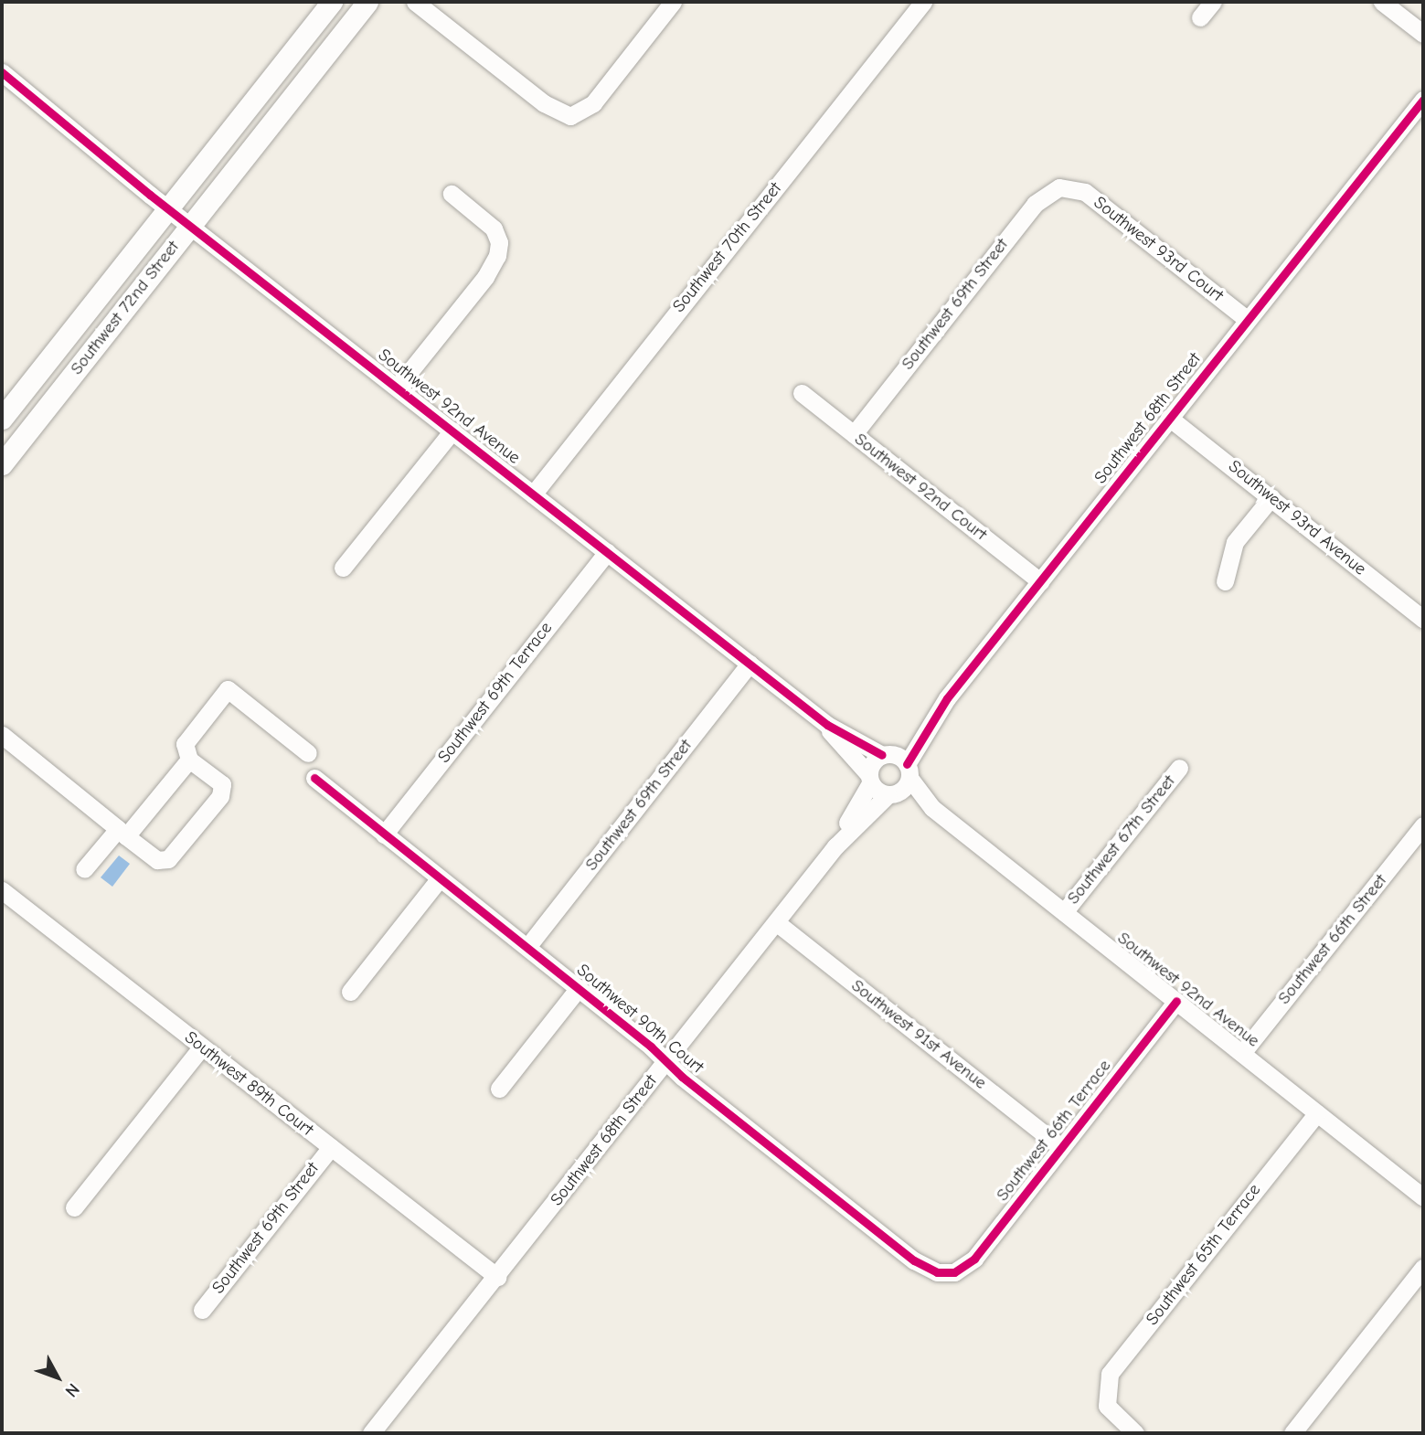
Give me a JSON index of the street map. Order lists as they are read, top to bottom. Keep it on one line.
{"streets":{"main road":["Southwest 72nd Street"],"street":["Southwest 70th Street","Southwest 93rd Court","Southwest 69th Street","Southwest 92nd Avenue","Southwest 68th Street","Southwest 92nd Court","Southwest 93rd Avenue","Southwest 69th Terrace","Southwest 67th Street","Southwest 66th Street","Southwest 90th Court","Southwest 91st Avenue","Southwest 89th Court","Southwest 66th Terrace","Southwest 65th Terrace"]},"crossings":[["Southwest 70th Street","Southwest 92nd Avenue"],["Southwest 93rd Court","Southwest 69th Street"],["Southwest 93rd Court","Southwest 68th Street"],["Southwest 69th Street","Southwest 92nd Avenue"],["Southwest 69th Street","Southwest 92nd Court"],["Southwest 69th Street","Southwest 90th Court"],["Southwest 69th Street","Southwest 89th Court"],["Southwest 72nd Street","Southwest 92nd Avenue"],["Southwest 92nd Avenue","Southwest 68th Street"],["Southwest 92nd Avenue","Southwest 69th Terrace"],["Southwest 92nd Avenue","Southwest 67th Street"],["Southwest 92nd Avenue","Southwest 66th Street"],["Southwest 92nd Avenue","Southwest 66th Terrace"],["Southwest 92nd Avenue","Southwest 65th Terrace"],["Southwest 68th Street","Southwest 92nd Court"],["Southwest 68th Street","Southwest 93rd Avenue"],["Southwest 68th Street","Southwest 90th Court"],["Southwest 68th Street","Southwest 91st Avenue"],["Southwest 68th Street","Southwest 89th Court"],["Southwest 69th Terrace","Southwest 90th Court"],["Southwest 90th Court","Southwest 66th Terrace"],["Southwest 91st Avenue","Southwest 66th Terrace"]],"north":"bottom right"}
